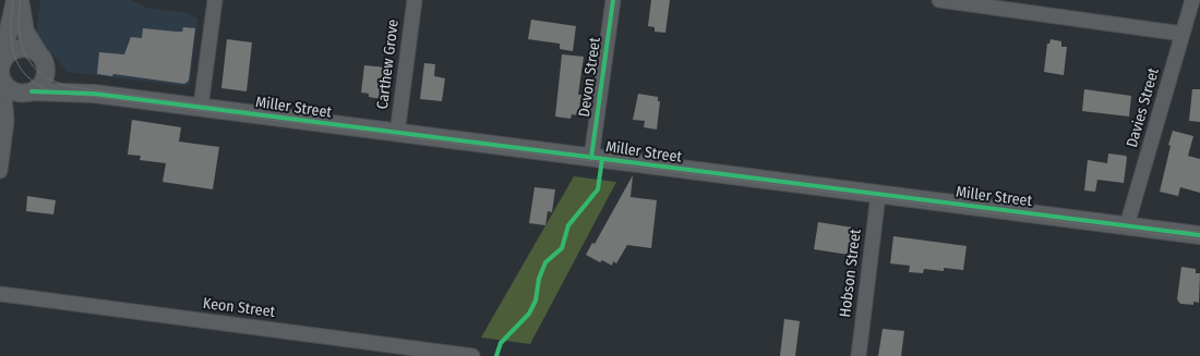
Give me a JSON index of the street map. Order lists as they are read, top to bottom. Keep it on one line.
{"streets":{"street":["Carthew Grove","Devon Street","Miller Street","Davies Street","Hobson Street","Keon Street"]},"crossings":[["Carthew Grove","Miller Street"],["Devon Street","Miller Street"],["Miller Street","Davies Street"],["Miller Street","Hobson Street"]]}
